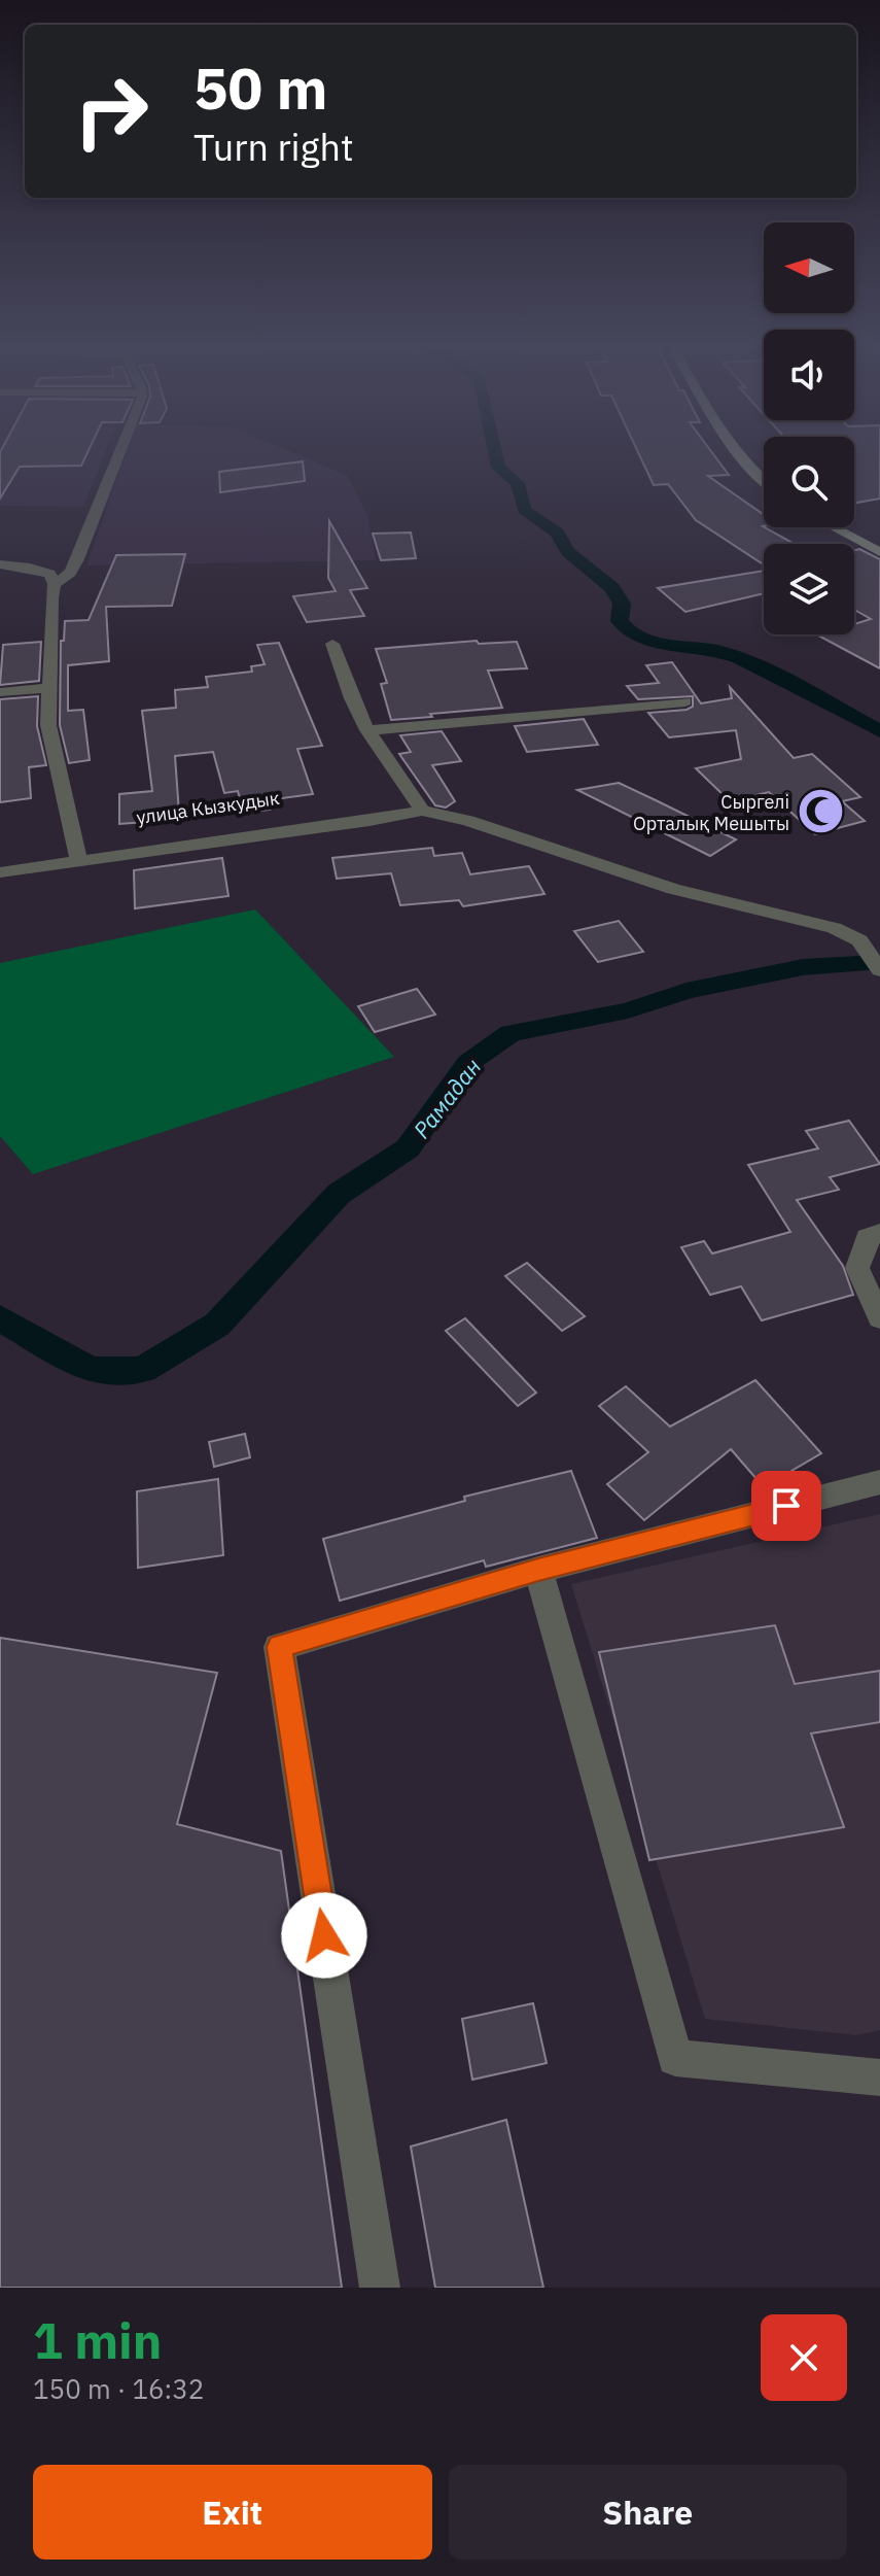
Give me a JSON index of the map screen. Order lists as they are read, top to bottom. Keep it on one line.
{"water":["Рамадан"],"places":{"mosque":["Сыргелі Орталық Мешыты"]},"north":"left","page":{"turn":["50 m","Turn right"],"heading":["1 min","150 m · 16:32"],"buttons":["Exit","Share"]}}
